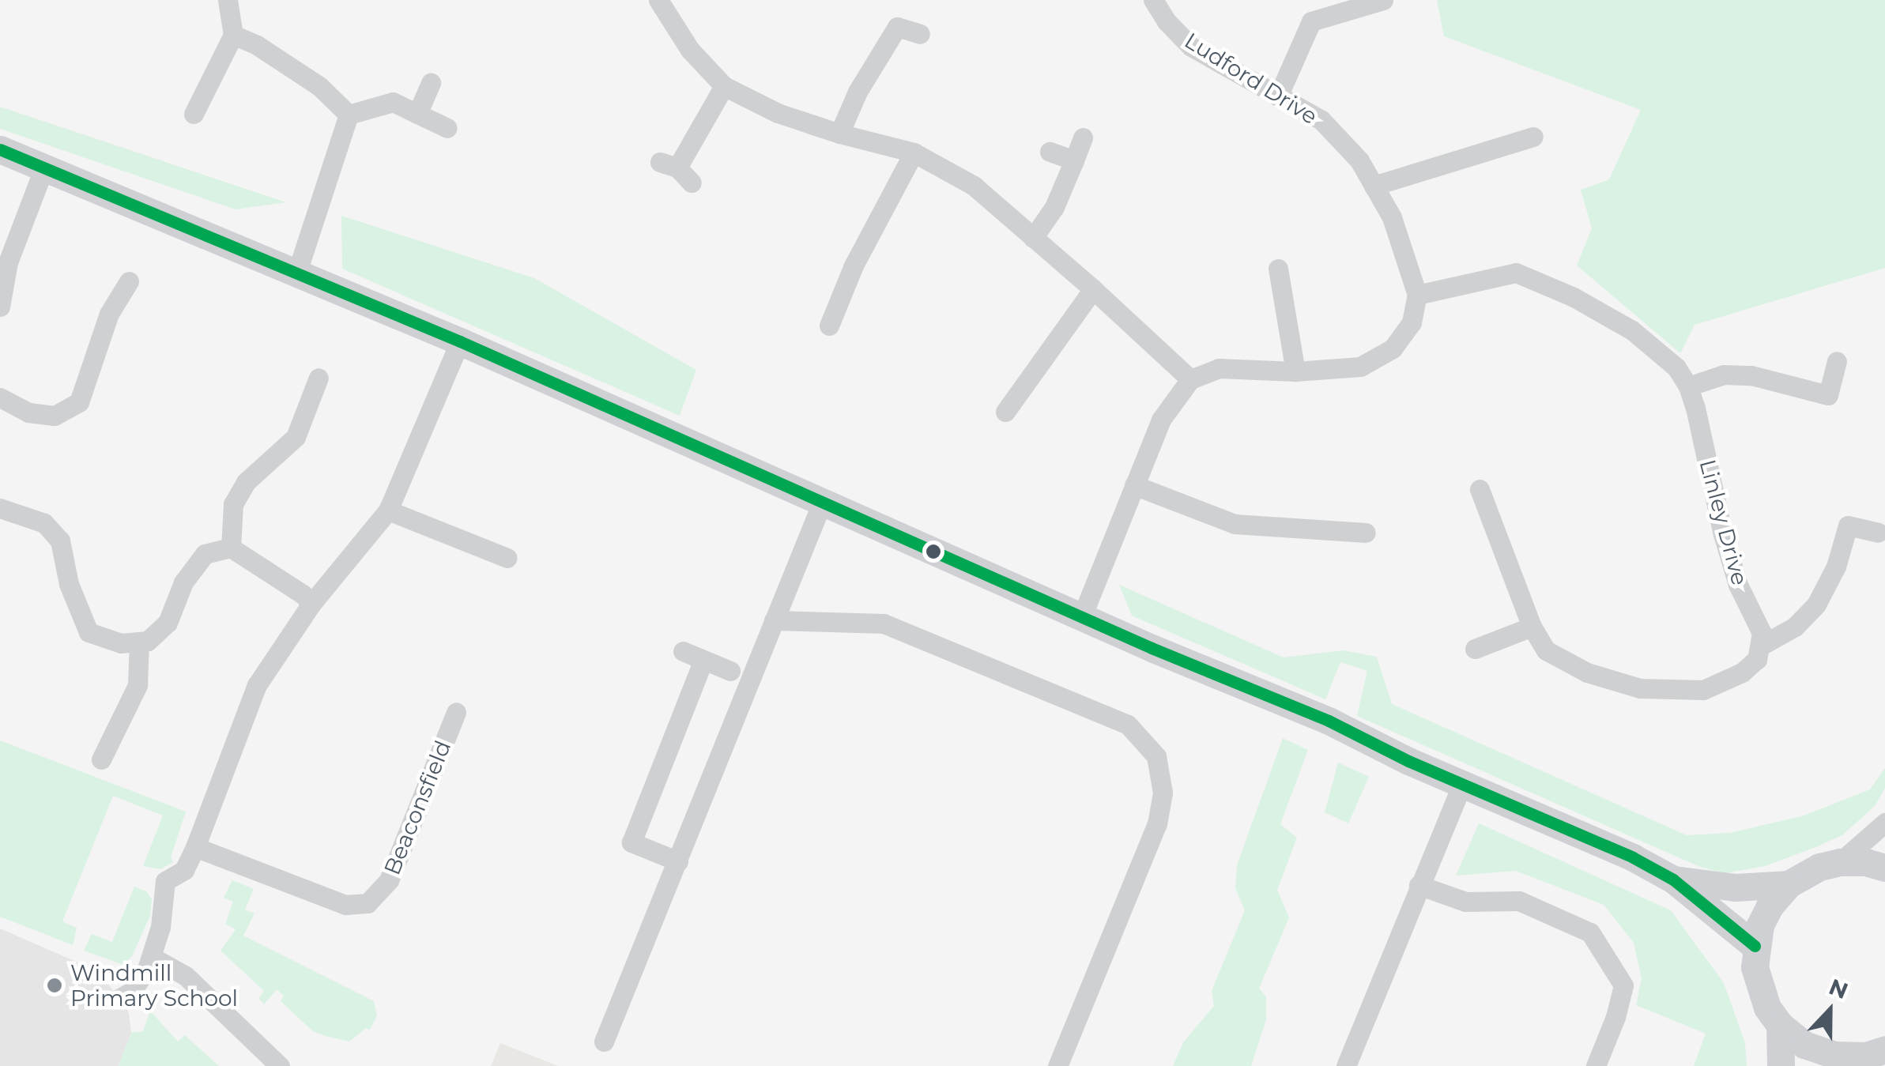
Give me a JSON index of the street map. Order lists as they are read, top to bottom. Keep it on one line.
{"streets":{"street":["Ludford Drive","Linley Drive","Beaconsfield"]},"crossings":[["Ludford Drive","Linley Drive"]],"places":["Windmill Primary School"],"north":"top"}
